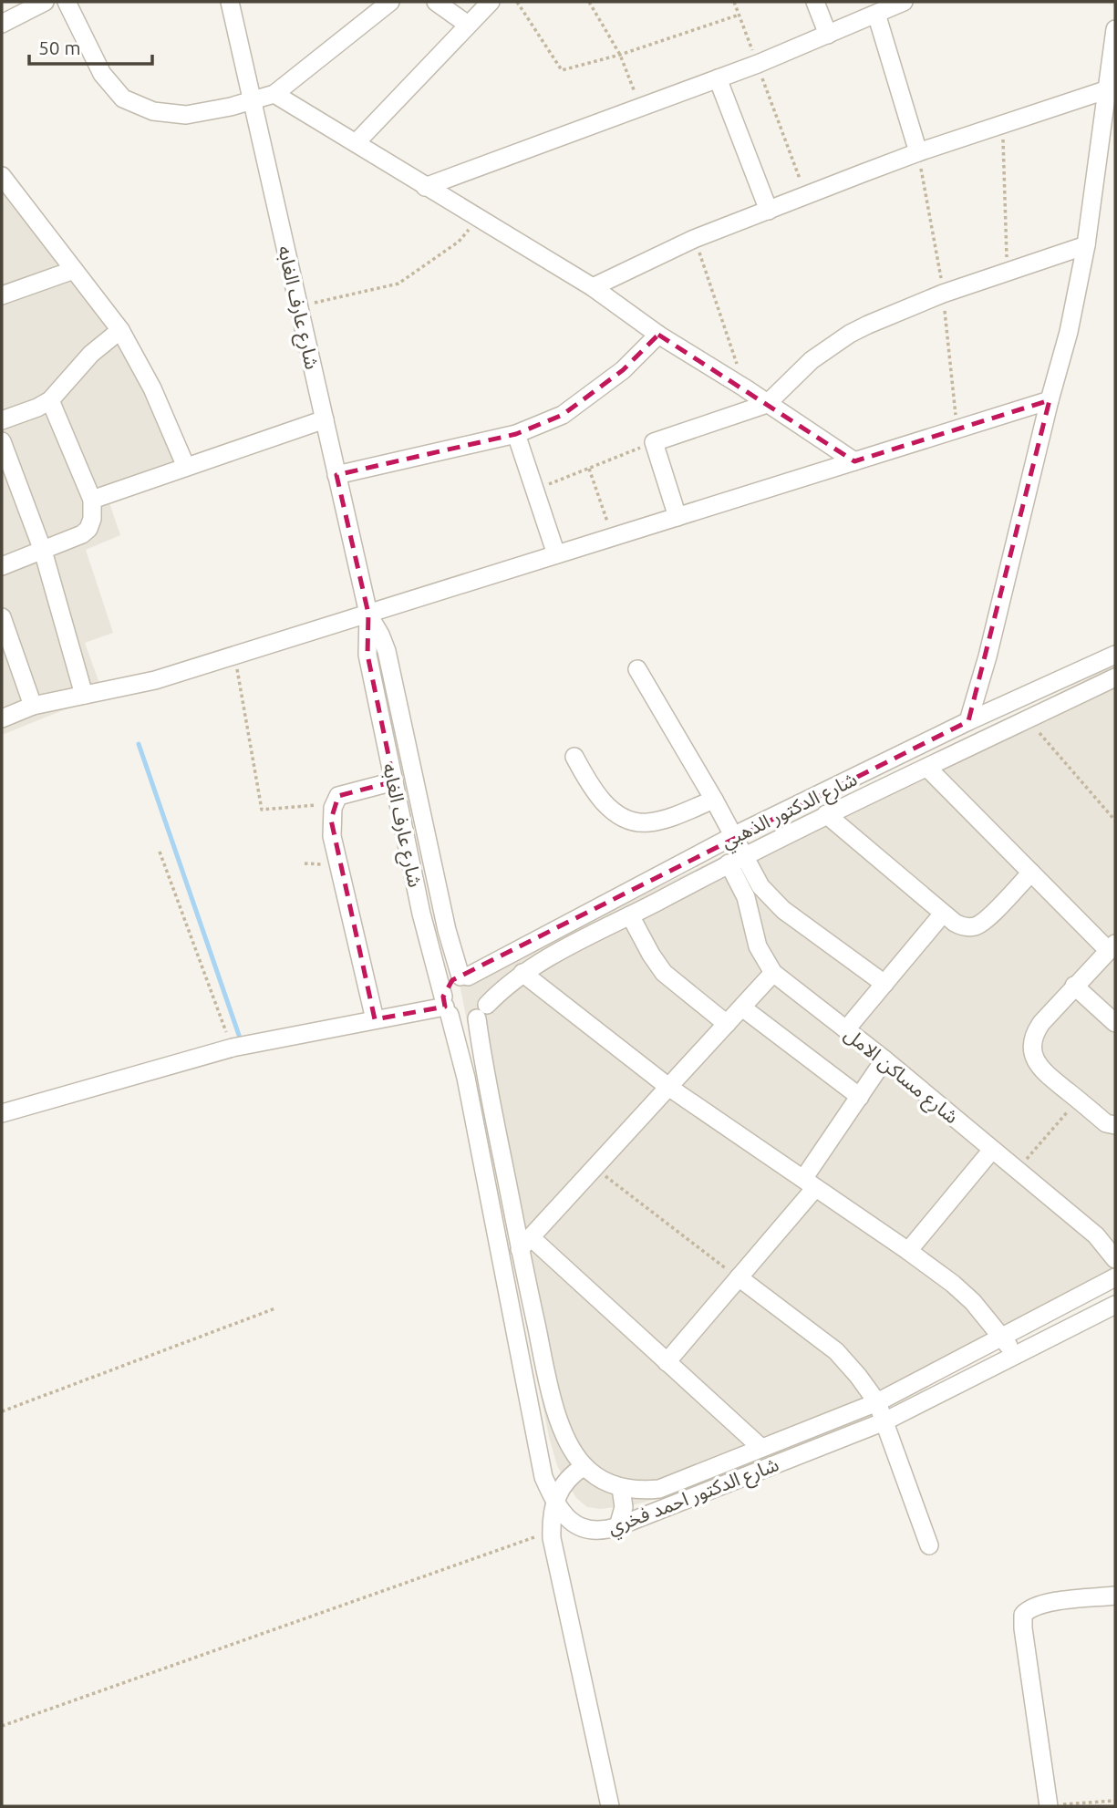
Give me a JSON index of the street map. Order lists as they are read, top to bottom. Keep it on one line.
{"streets":{"street":["شارع عارف الغابه","شارع الدكتور الذهبي","شارع مساكن الامل","شارع الدكتور احمد فخري"]},"crossings":[["شارع عارف الغابه","شارع الدكتور الذهبي"],["شارع عارف الغابه","شارع الدكتور احمد فخري"],["شارع الدكتور الذهبي","شارع مساكن الامل"],["شارع الدكتور الذهبي","شارع الدكتور احمد فخري"]],"scale_bar":"50 m"}
